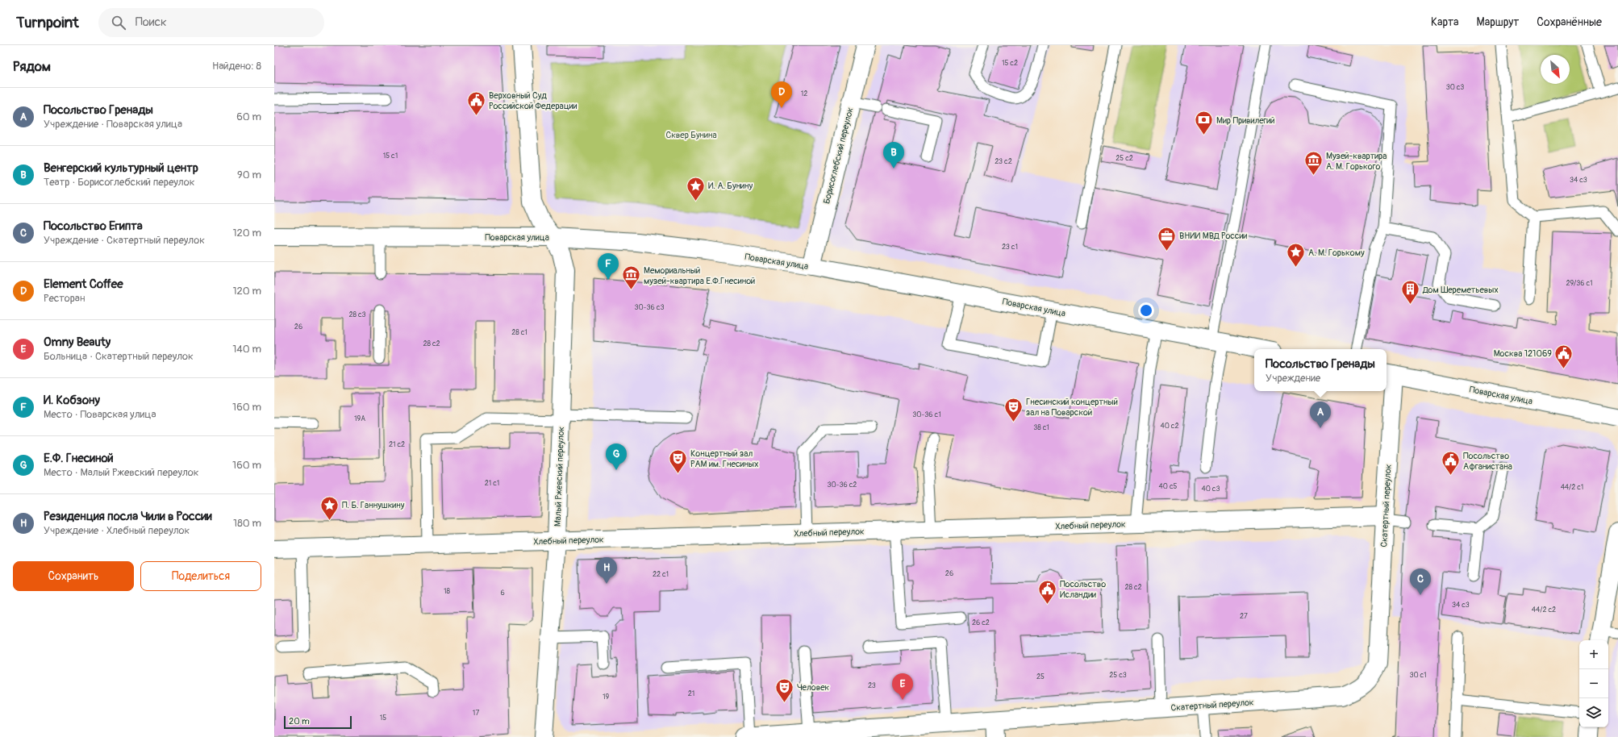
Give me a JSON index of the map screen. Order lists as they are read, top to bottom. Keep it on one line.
{"streets":{"street":["Борисоглебский переулок","Поварская улица","Малый Ржевский переулок","Скатертный переулок","Хлебный переулок"]},"crossings":[["Борисоглебский переулок","Поварская улица"],["Поварская улица","Малый Ржевский переулок"],["Поварская улица","Скатертный переулок"],["Малый Ржевский переулок","Хлебный переулок"],["Скатертный переулок","Хлебный переулок"]],"parks":["Сквер Бунина"],"places":{"public building":["Верховный Суд Российской Федерации","Москва 121069","Посольство Афганистана","Посольство Исландии"],"bank":["Мир Привилегий"],"museum":["Музей-квартира А. М. Горького","Мемориальный музей-квартира Е.Ф.Гнесиной"],"place":["И. А. Бунину","А. М. Горькому","П. Б. Ганнушкину"],"office":["ВНИИ МВД России"],"building":["Дом Шереметьевых"],"theatre":["Гнесинский концертный зал на Поварской","Концертный зал РАМ им. Гнесиных","Человек"]},"house_numbers":["15 с2","30 с3","12","15 с1","25 с2","23 с2","34 с3","23 с1","29/36 с1","30-36 с3","28 с3","26","28 с1","28 с2","30-36 с1","19А","40 с2","38 с1","21 с2","21 с1","30-36 с2","40 с5","44/2 с1","40 с3","26","22 с1","28 с2","18","6","34 с3","44/2 с2","27","26 с2","25 с3","30 с1","25","23","21","19","17","15"],"scale_bar":"20 m","north":"bottom right","page":{"header":"Turnpoint","search":"Поиск","nav":["Карта","Маршрут","Сохранённые"],"heading":["Рядом","Найдено: 8"],"pins":["D","B","F","A","G","H","C","E"],"list":[{"mark":"A","name":"Посольство Гренады","note":"Учреждение · Поварская улица","value":"60 m"},{"mark":"B","name":"Венгерский культурный центр","note":"Театр · Борисоглебский переулок","value":"90 m"},{"mark":"C","name":"Посольство Египта","note":"Учреждение · Скатертный переулок","value":"120 m"},{"mark":"D","name":"Element Coffee","note":"Ресторан","value":"120 m"},{"mark":"E","name":"Omny Beauty","note":"Больница · Скатертный переулок","value":"140 m"},{"mark":"F","name":"И. Кобзону","note":"Место · Поварская улица","value":"160 m"},{"mark":"G","name":"Е.Ф. Гнесиной","note":"Место · Малый Ржевский переулок","value":"160 m"},{"mark":"H","name":"Резиденция посла Чили в России","note":"Учреждение · Хлебный переулок","value":"180 m"}],"popup":["Посольство Гренады","Учреждение"],"buttons":["Сохранить","Поделиться"],"map_buttons":["+","−"],"scale":"20 m"}}
